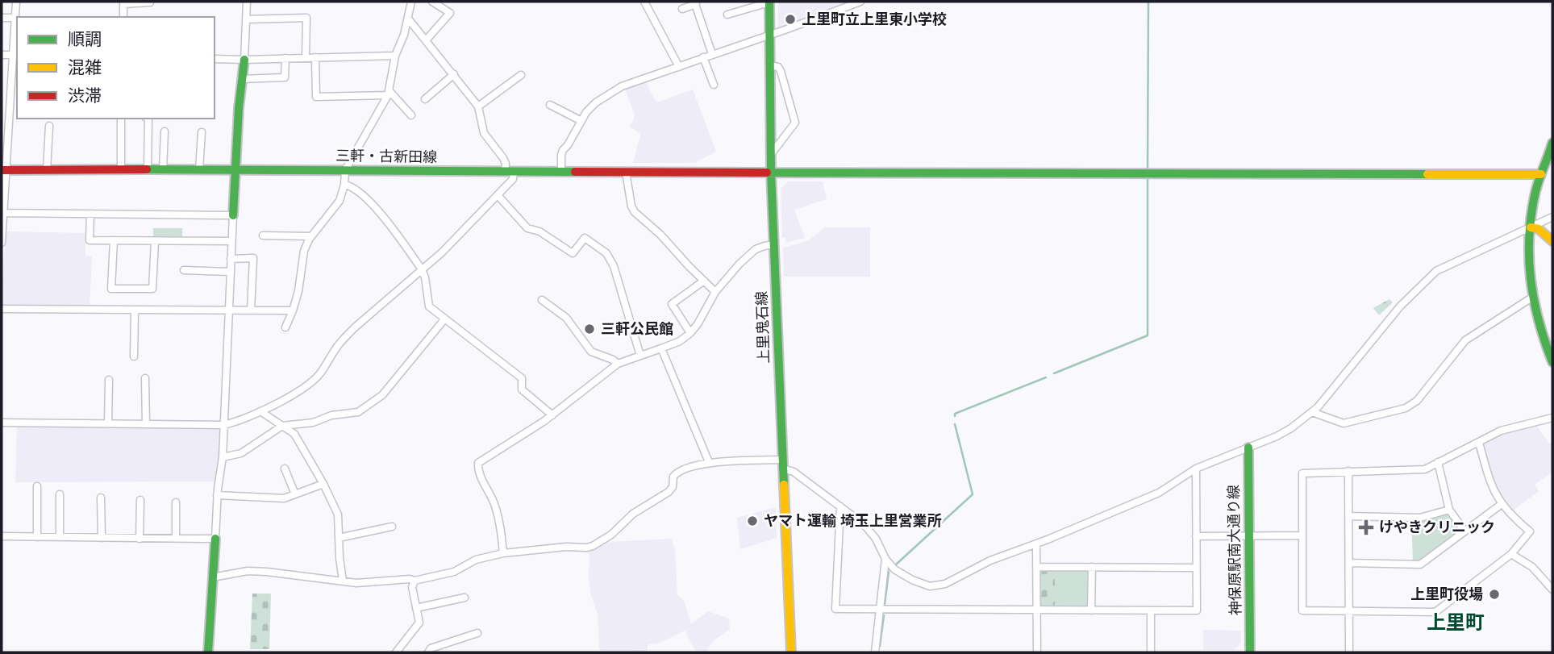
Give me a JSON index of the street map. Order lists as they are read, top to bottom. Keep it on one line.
{"streets":{"street":["三軒・古新田線","上里鬼石線","神保原駅南大通り線"]},"crossings":[["三軒・古新田線","上里鬼石線"]],"districts":["上里町"],"places":{"other":["上里町立上里東小学校","三軒公民館","ヤマト運輸 埼玉上里営業所","上里町役場"],"health":["けやきクリニック"]},"legend":["順調","混雑","渋滞"]}
